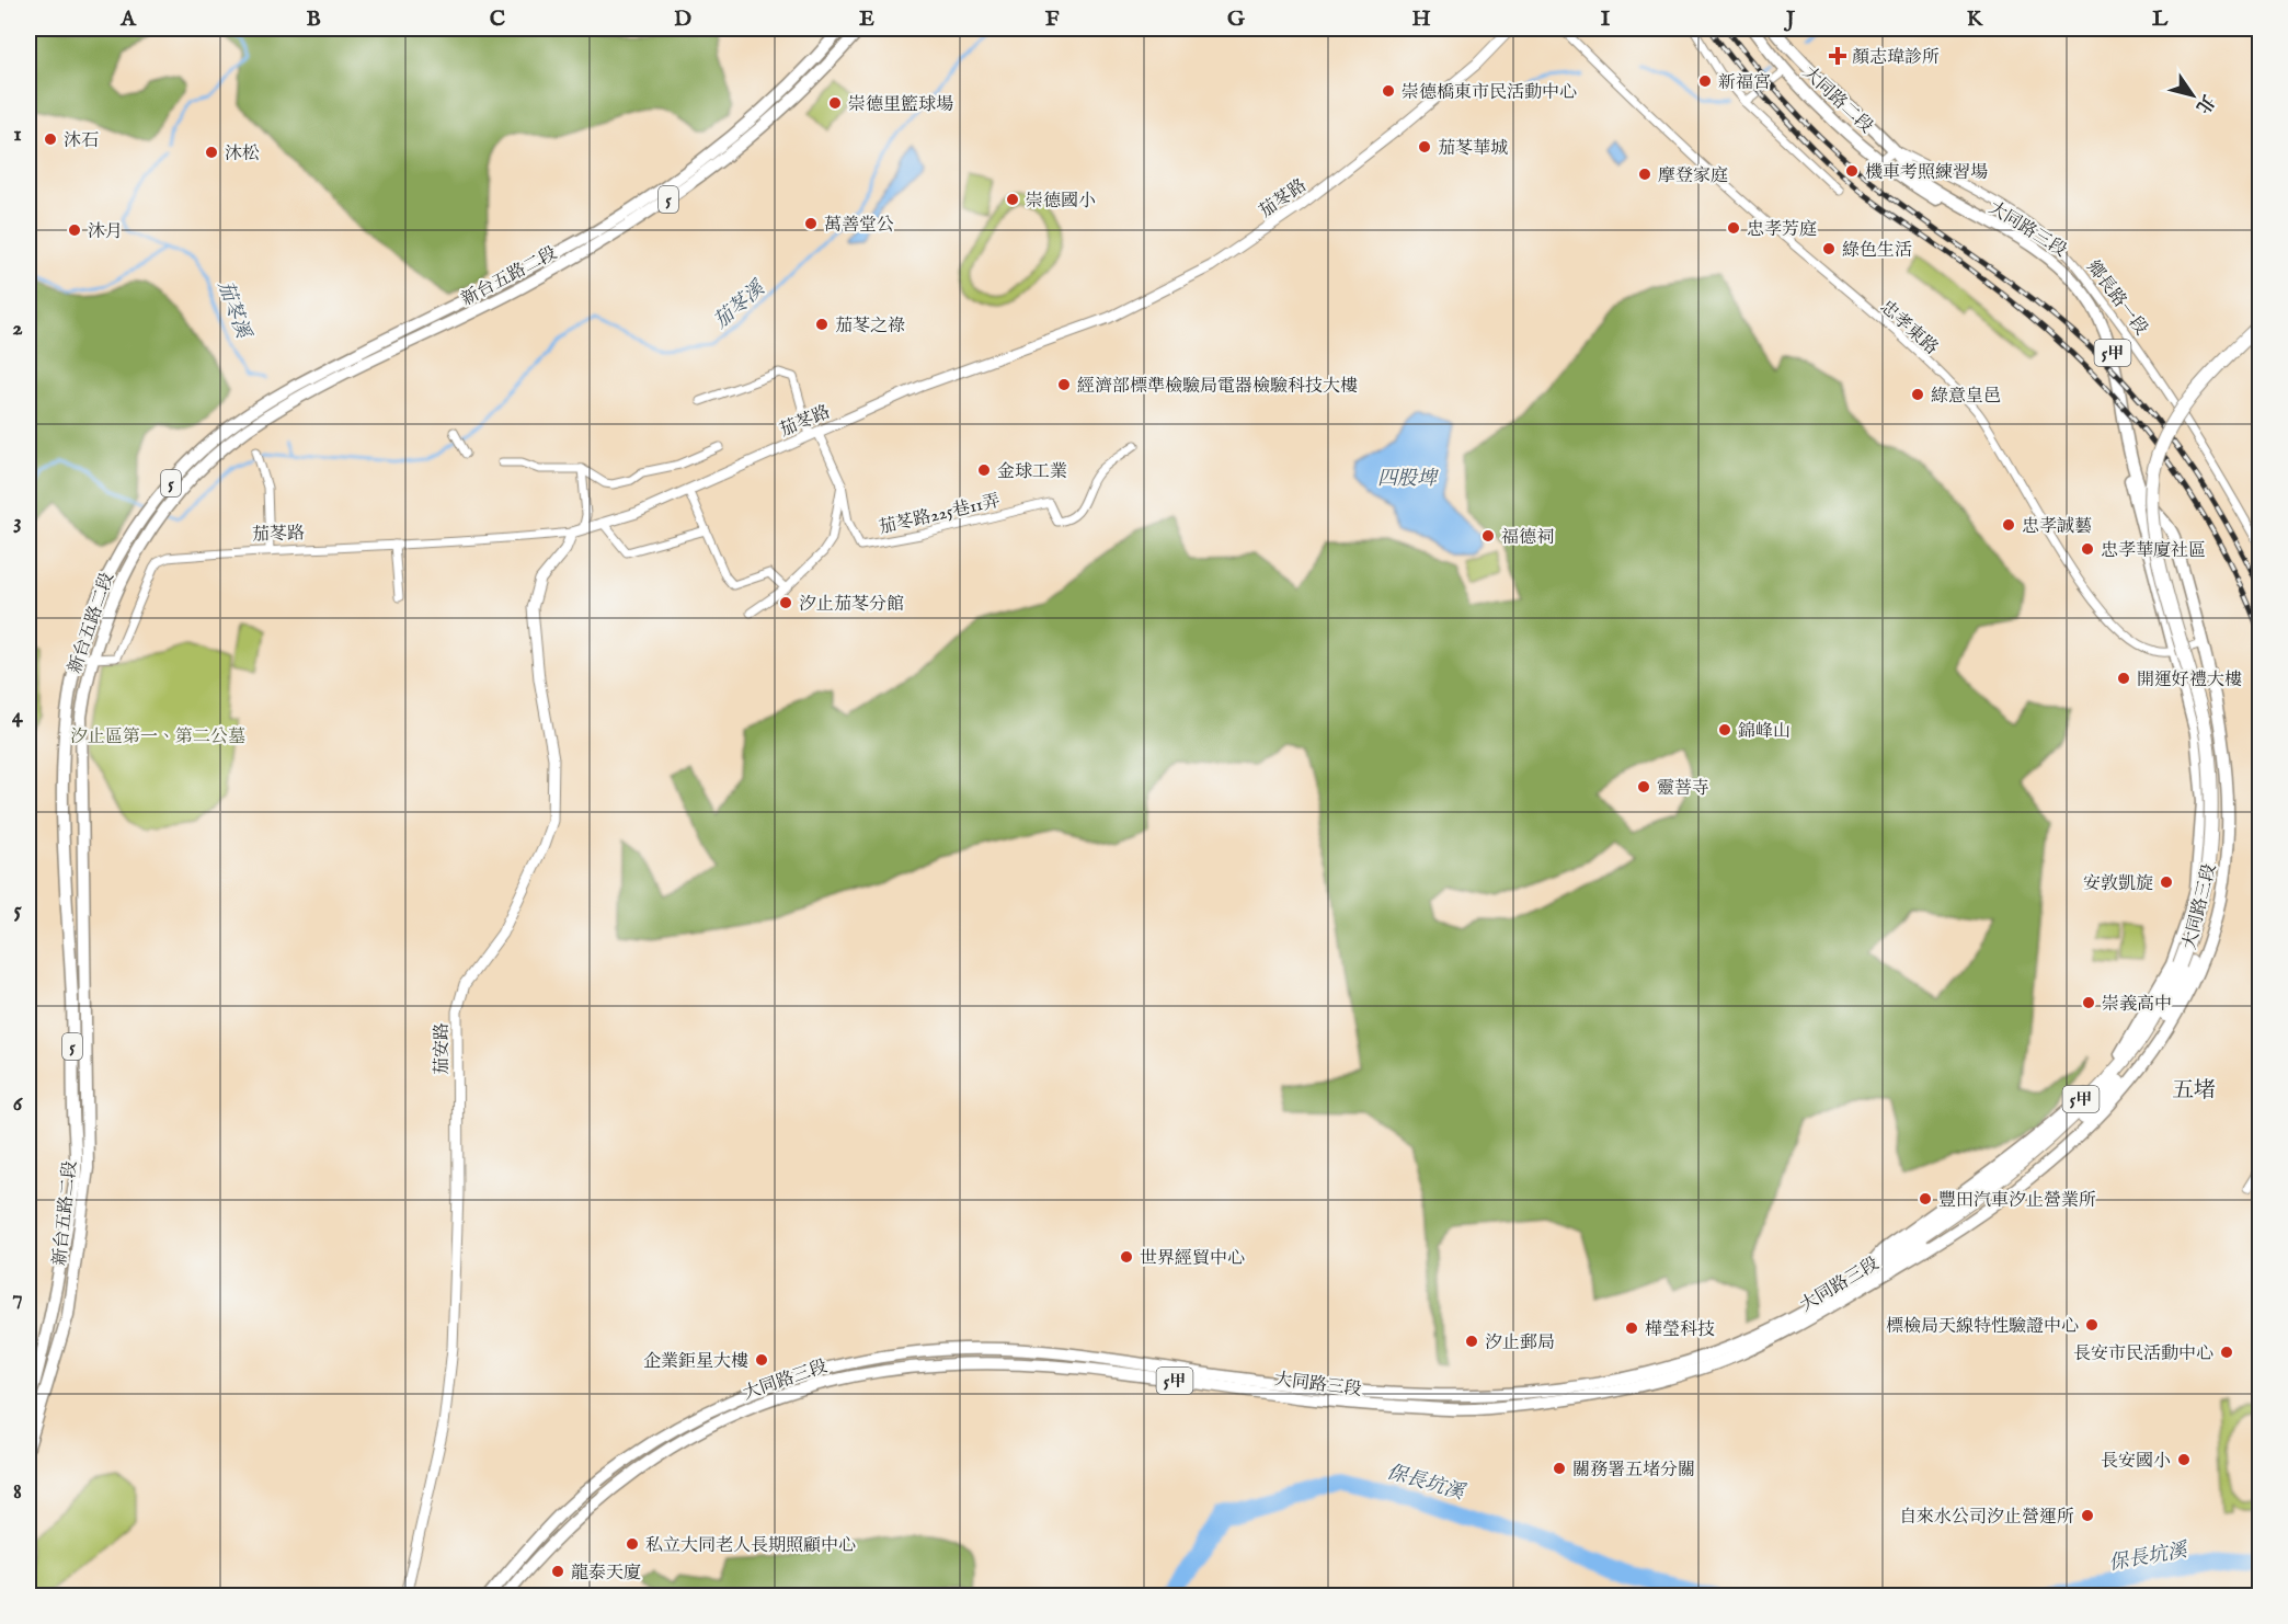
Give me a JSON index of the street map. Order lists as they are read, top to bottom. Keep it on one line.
{"streets":{"main road":["大同路二段","5","大同路三段","新台五路二段","5甲"],"street":["茄苳路","鄉長路一段","忠孝東路","茄苳路225巷11弄","茄安路"]},"crossings":[["大同路二段","大同路三段"],["大同路二段","鄉長路一段"],["茄苳路","新台五路二段"],["茄苳路","茄安路"],["大同路三段","鄉長路一段"],["大同路三段","忠孝東路"]],"districts":["五堵"],"water":["茄苳溪","四股埤","保長坑溪"],"parks":["汐止區第一、第二公墓"],"places":{"health":["顏志瑋診所"],"other":["新福宮","崇德橋東市民活動中心","崇德里籃球場","沐石","茄苳華城","沐松","機車考照練習場","摩登家庭","崇德國小","萬善堂公","忠孝芳庭","沐月","綠色生活","茄苳之祿","經濟部標準檢驗局電器檢驗科技大樓","綠意皇邑","金球工業","忠孝誠藝","福德祠","忠孝華廈社區","汐止茄苳分館","開運好禮大樓","錦峰山","靈菩寺","安敦凱旋","崇義高中","豐田汽車汐止營業所","世界經貿中心","標檢局天線特性驗證中心","樺瑩科技","汐止郵局","長安市民活動中心","企業鉅星大樓","長安國小","關務署五堵分關","自來水公司汐止營運所","私立大同老人長期照顧中心","龍泰天廈"]},"north":"bottom right","grid":{"columns":["A","B","C","D","E","F","G","H","I","J","K","L"],"rows":["1","2","3","4","5","6","7","8"]}}
